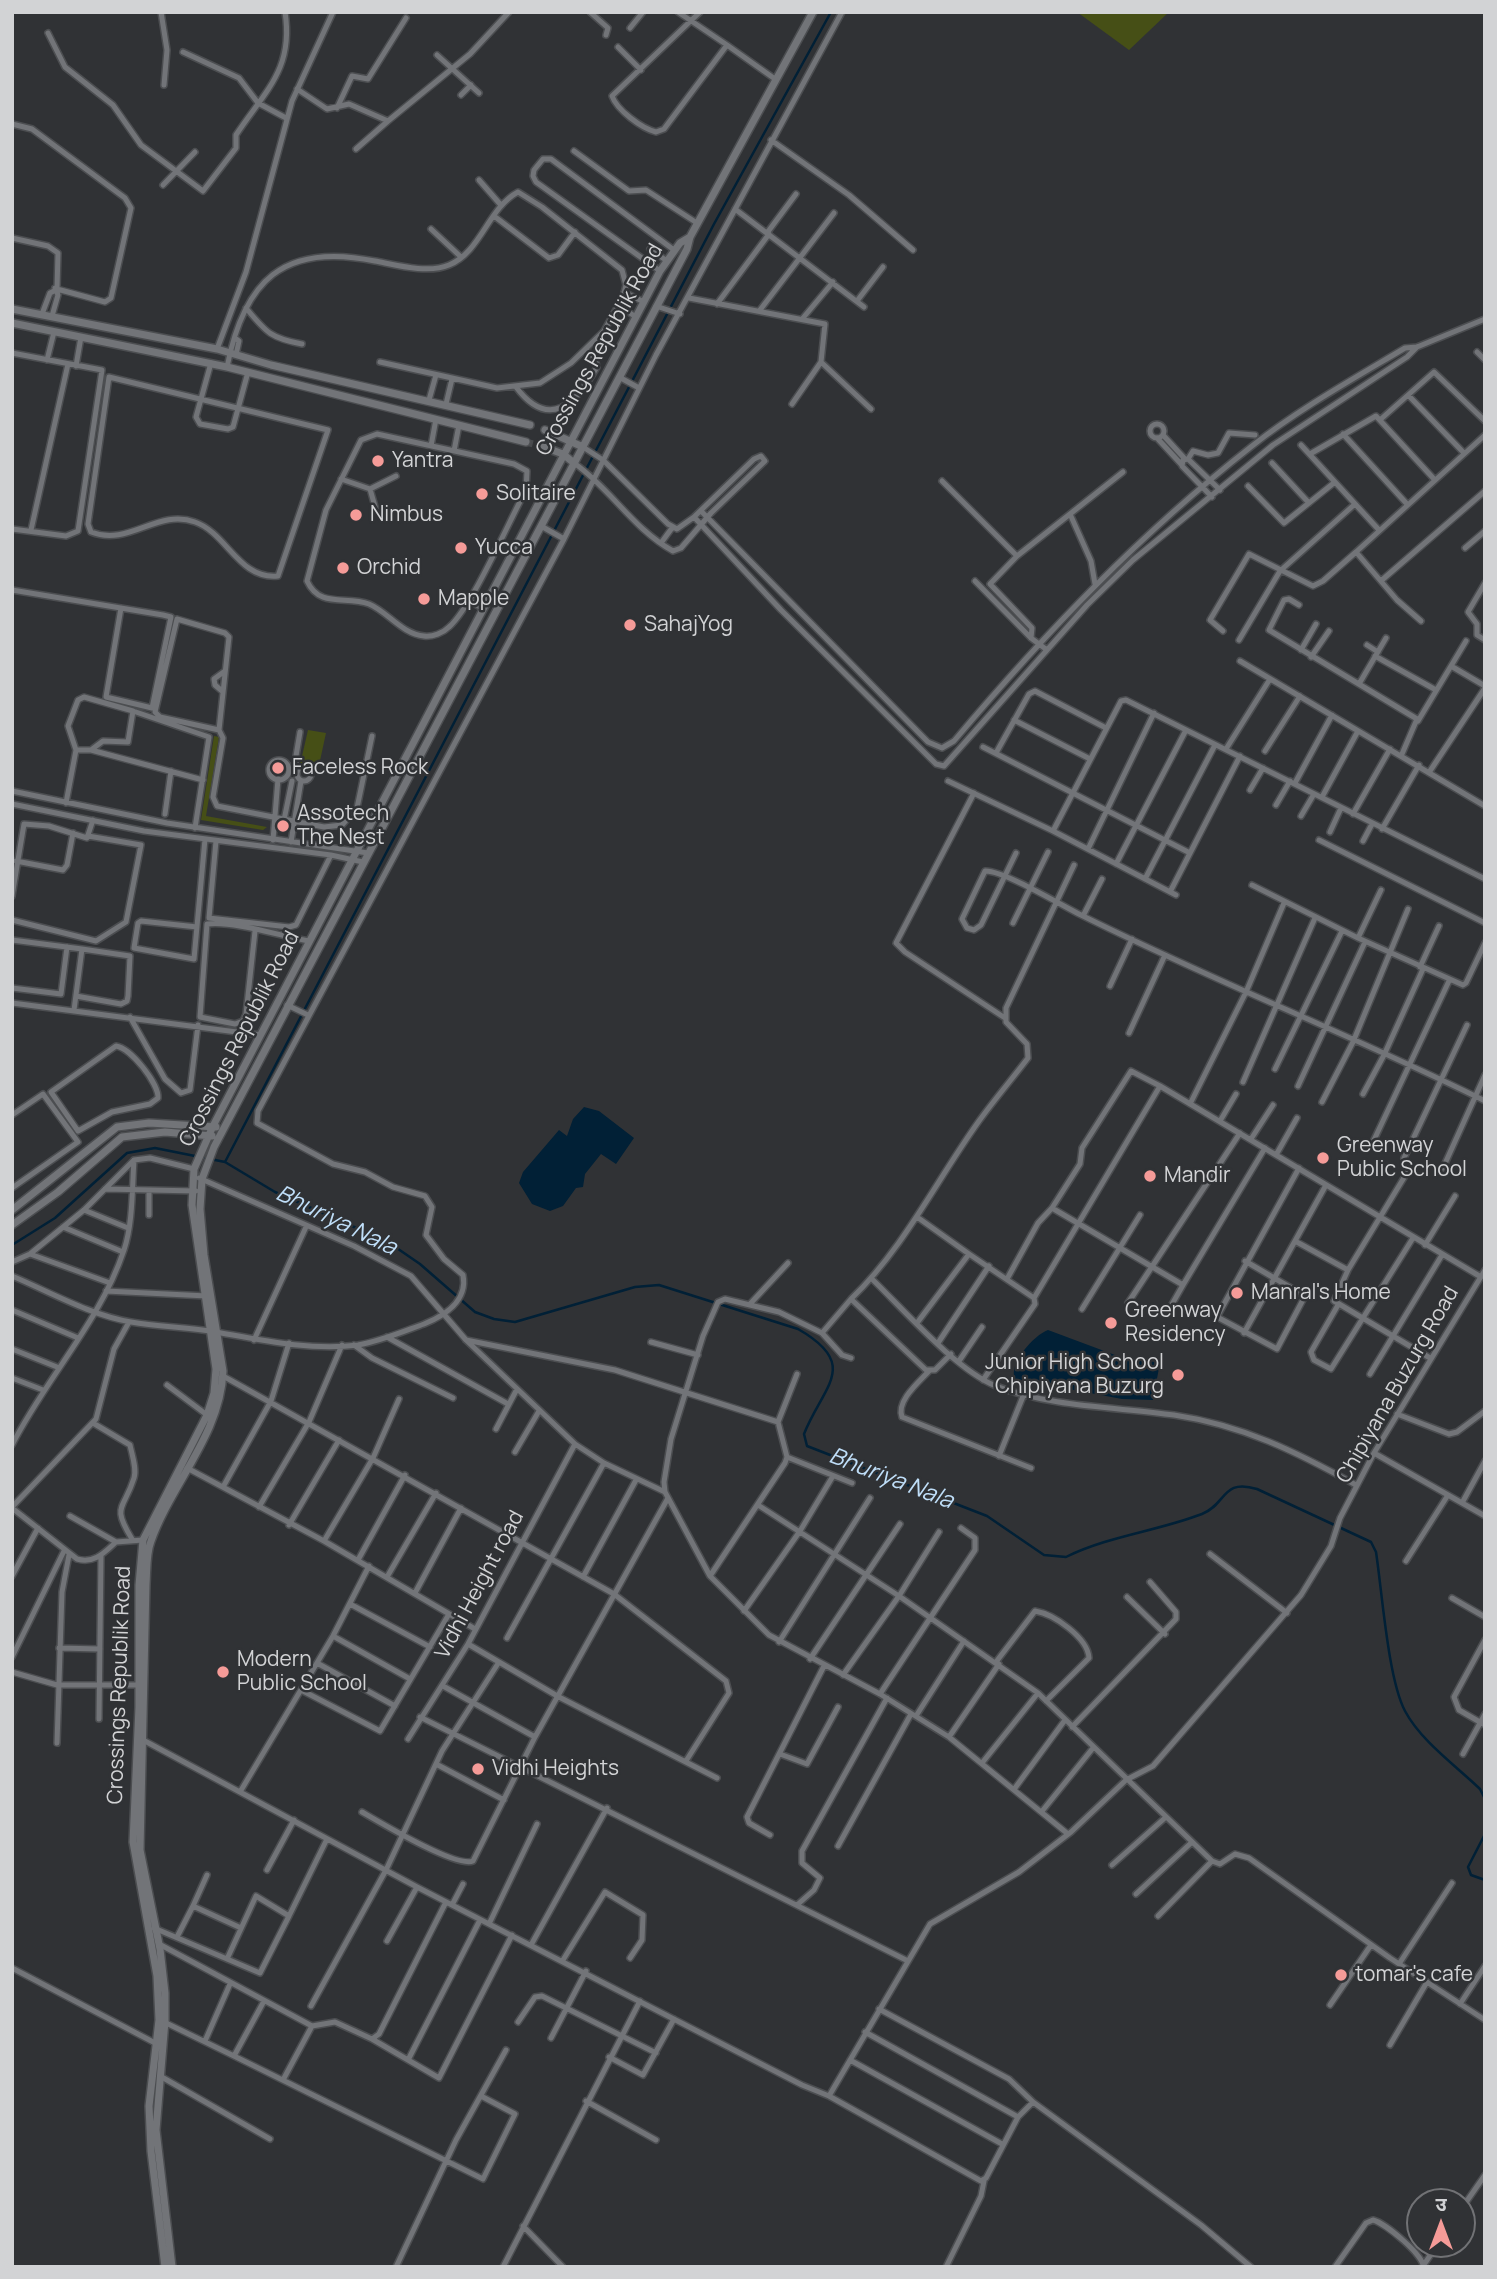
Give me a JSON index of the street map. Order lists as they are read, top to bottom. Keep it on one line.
{"streets":{"street":["Crossings Republik Road","Chipiyana Buzurg Road","Vidhi Height road"]},"water":["Bhuriya Nala"],"places":["Yantra","Solitaire","Nimbus","Yucca","Orchid","Mapple","SahajYog","Faceless Rock","Assotech The Nest","Greenway Public School","Mandir","Manral's Home","Greenway Residency","Junior High School Chipiyana Buzurg","Modern Public School","Vidhi Heights","tomar's cafe"],"north":"top"}
